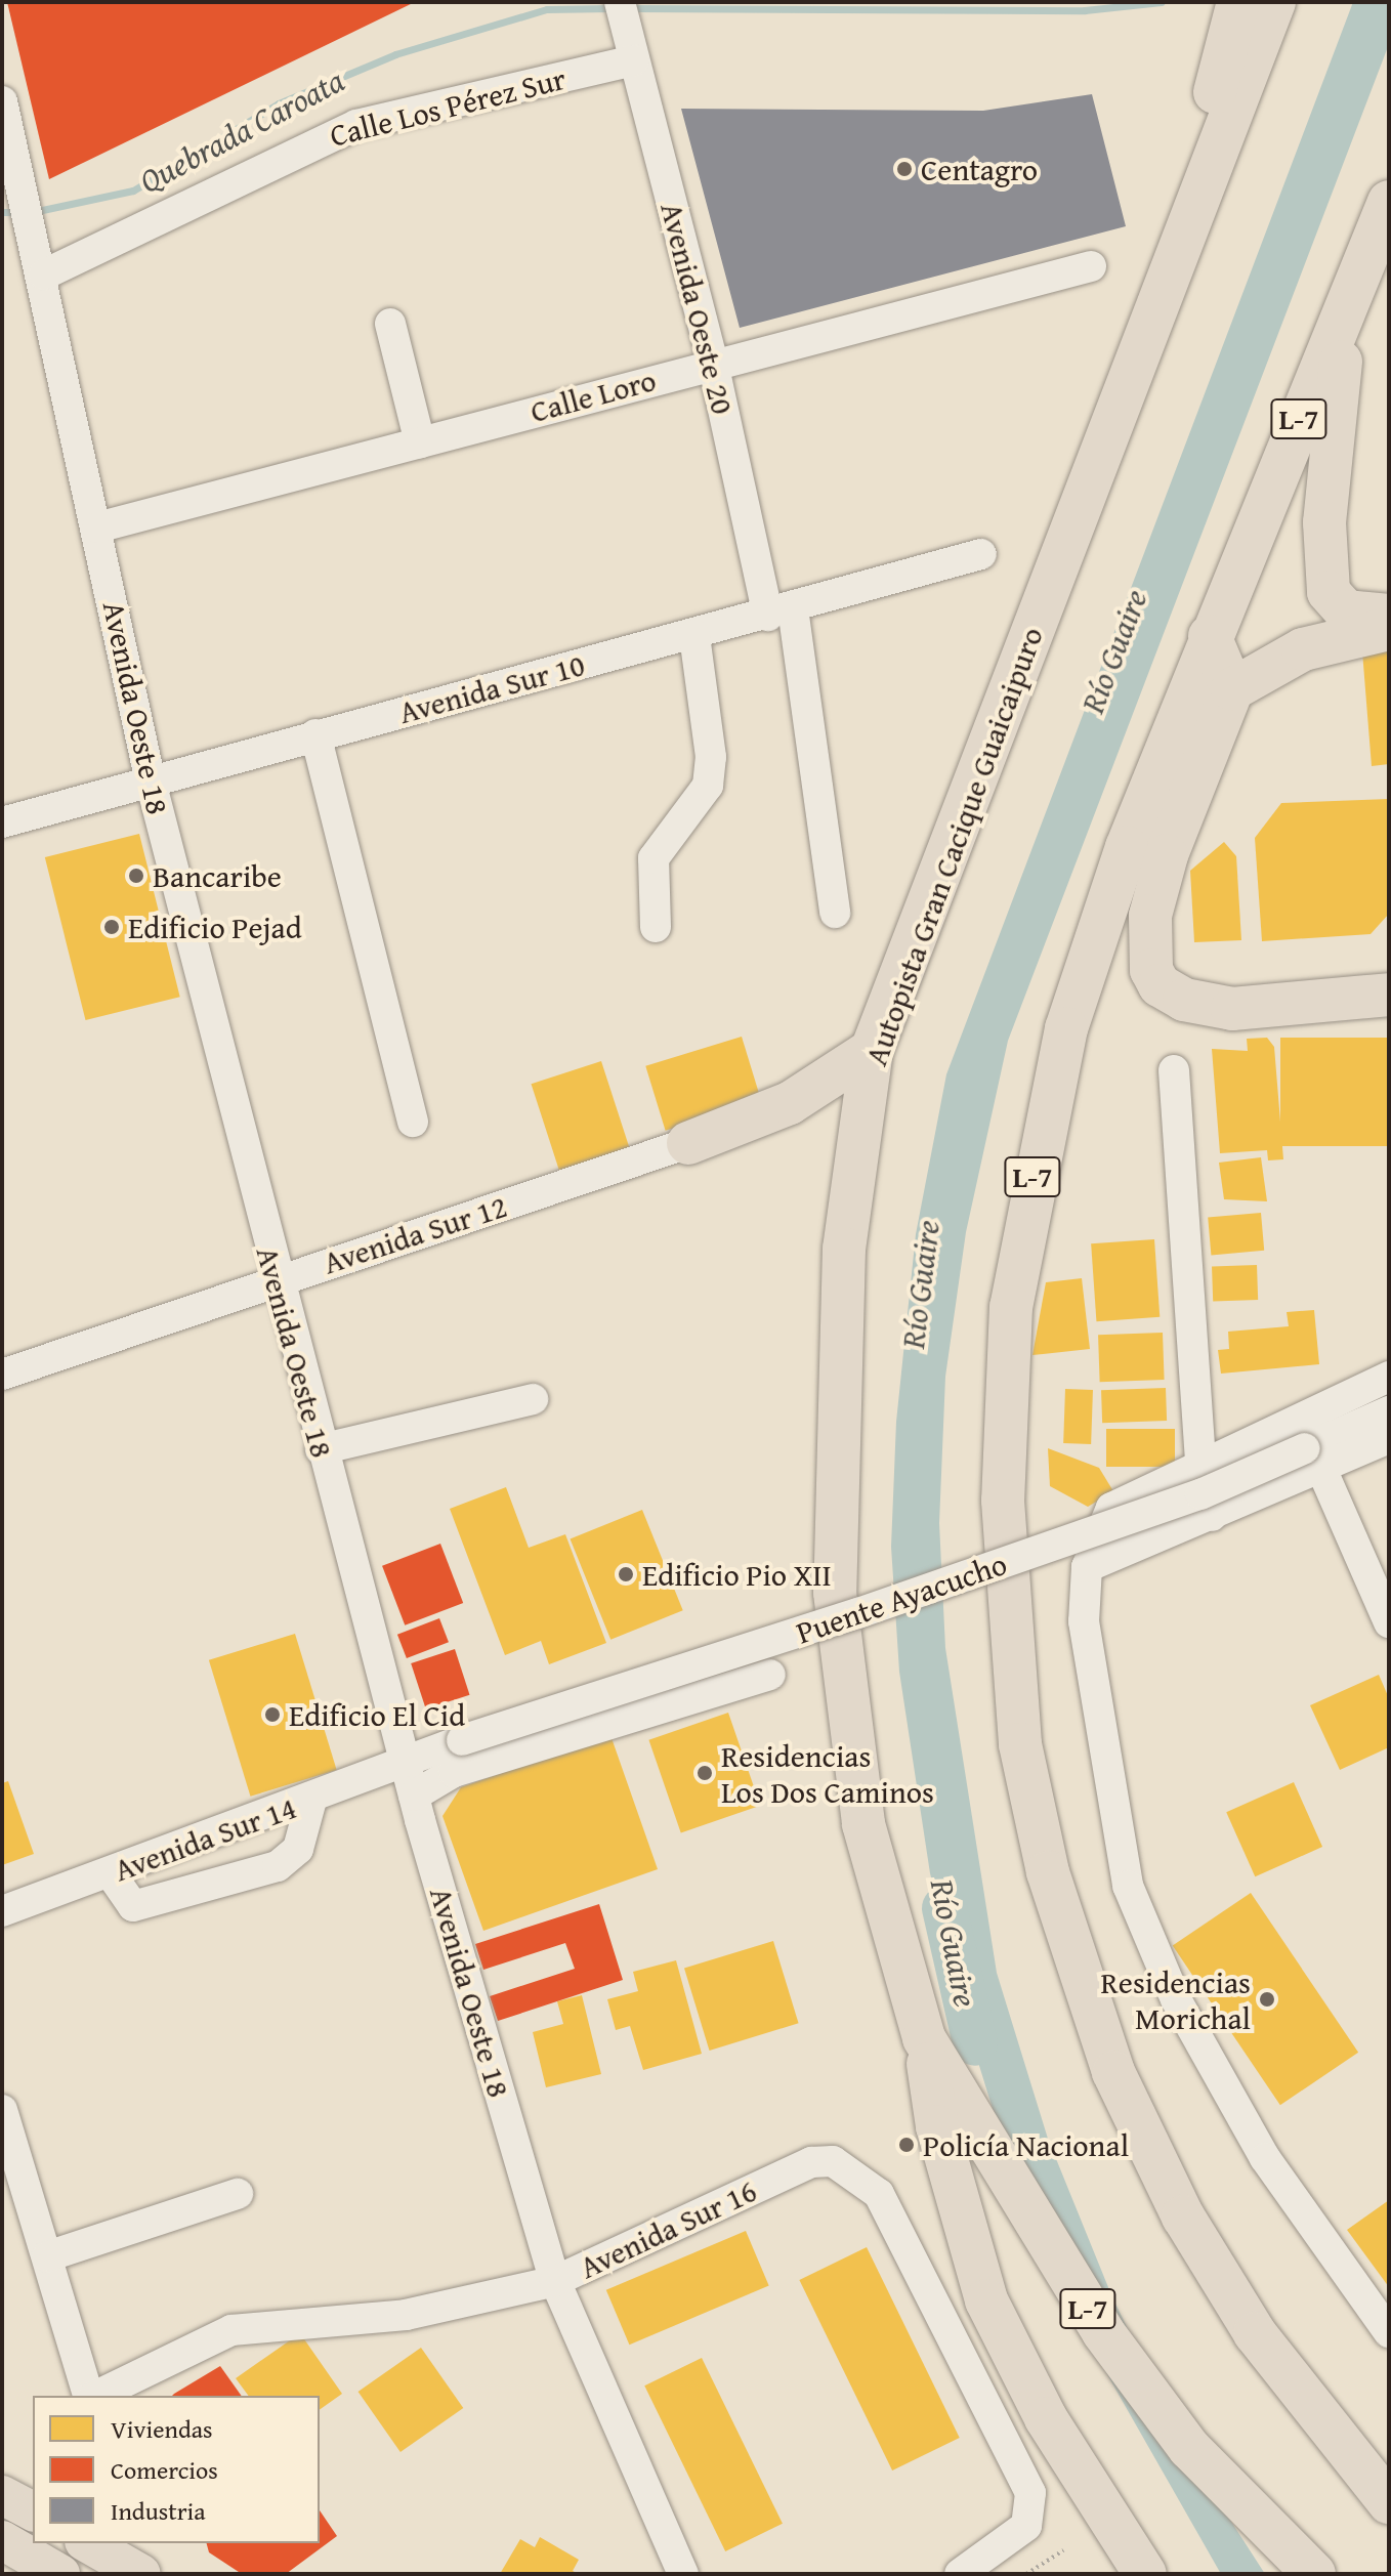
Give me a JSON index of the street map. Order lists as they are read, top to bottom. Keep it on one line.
{"streets":{"highway":["L-7","Autopista Gran Cacique Guaicaipuro"],"street":["Calle Los Pérez Sur","Avenida Oeste 20","Calle Loro","Avenida Sur 10","Avenida Oeste 18","Avenida Sur 12","Puente Ayacucho","Avenida Sur 14","Avenida Sur 16"]},"crossings":[["Calle Los Pérez Sur","Avenida Oeste 20"],["Calle Los Pérez Sur","Avenida Oeste 18"],["Avenida Oeste 20","Calle Loro"],["Avenida Oeste 20","Avenida Sur 10"],["Calle Loro","Avenida Oeste 18"],["Avenida Sur 10","Avenida Oeste 18"],["Avenida Oeste 18","Avenida Sur 12"],["Avenida Oeste 18","Puente Ayacucho"],["Avenida Oeste 18","Avenida Sur 14"],["Avenida Oeste 18","Avenida Sur 16"],["Puente Ayacucho","Avenida Sur 14"]],"water":["Quebrada Caroata","Río Guaire"],"places":["Centagro","Bancaribe","Edificio Pejad","Edificio Pio XII","Edificio El Cid","Residencias Los Dos Caminos","Residencias Morichal","Policía Nacional"],"legend":["Viviendas","Comercios","Industria"]}
